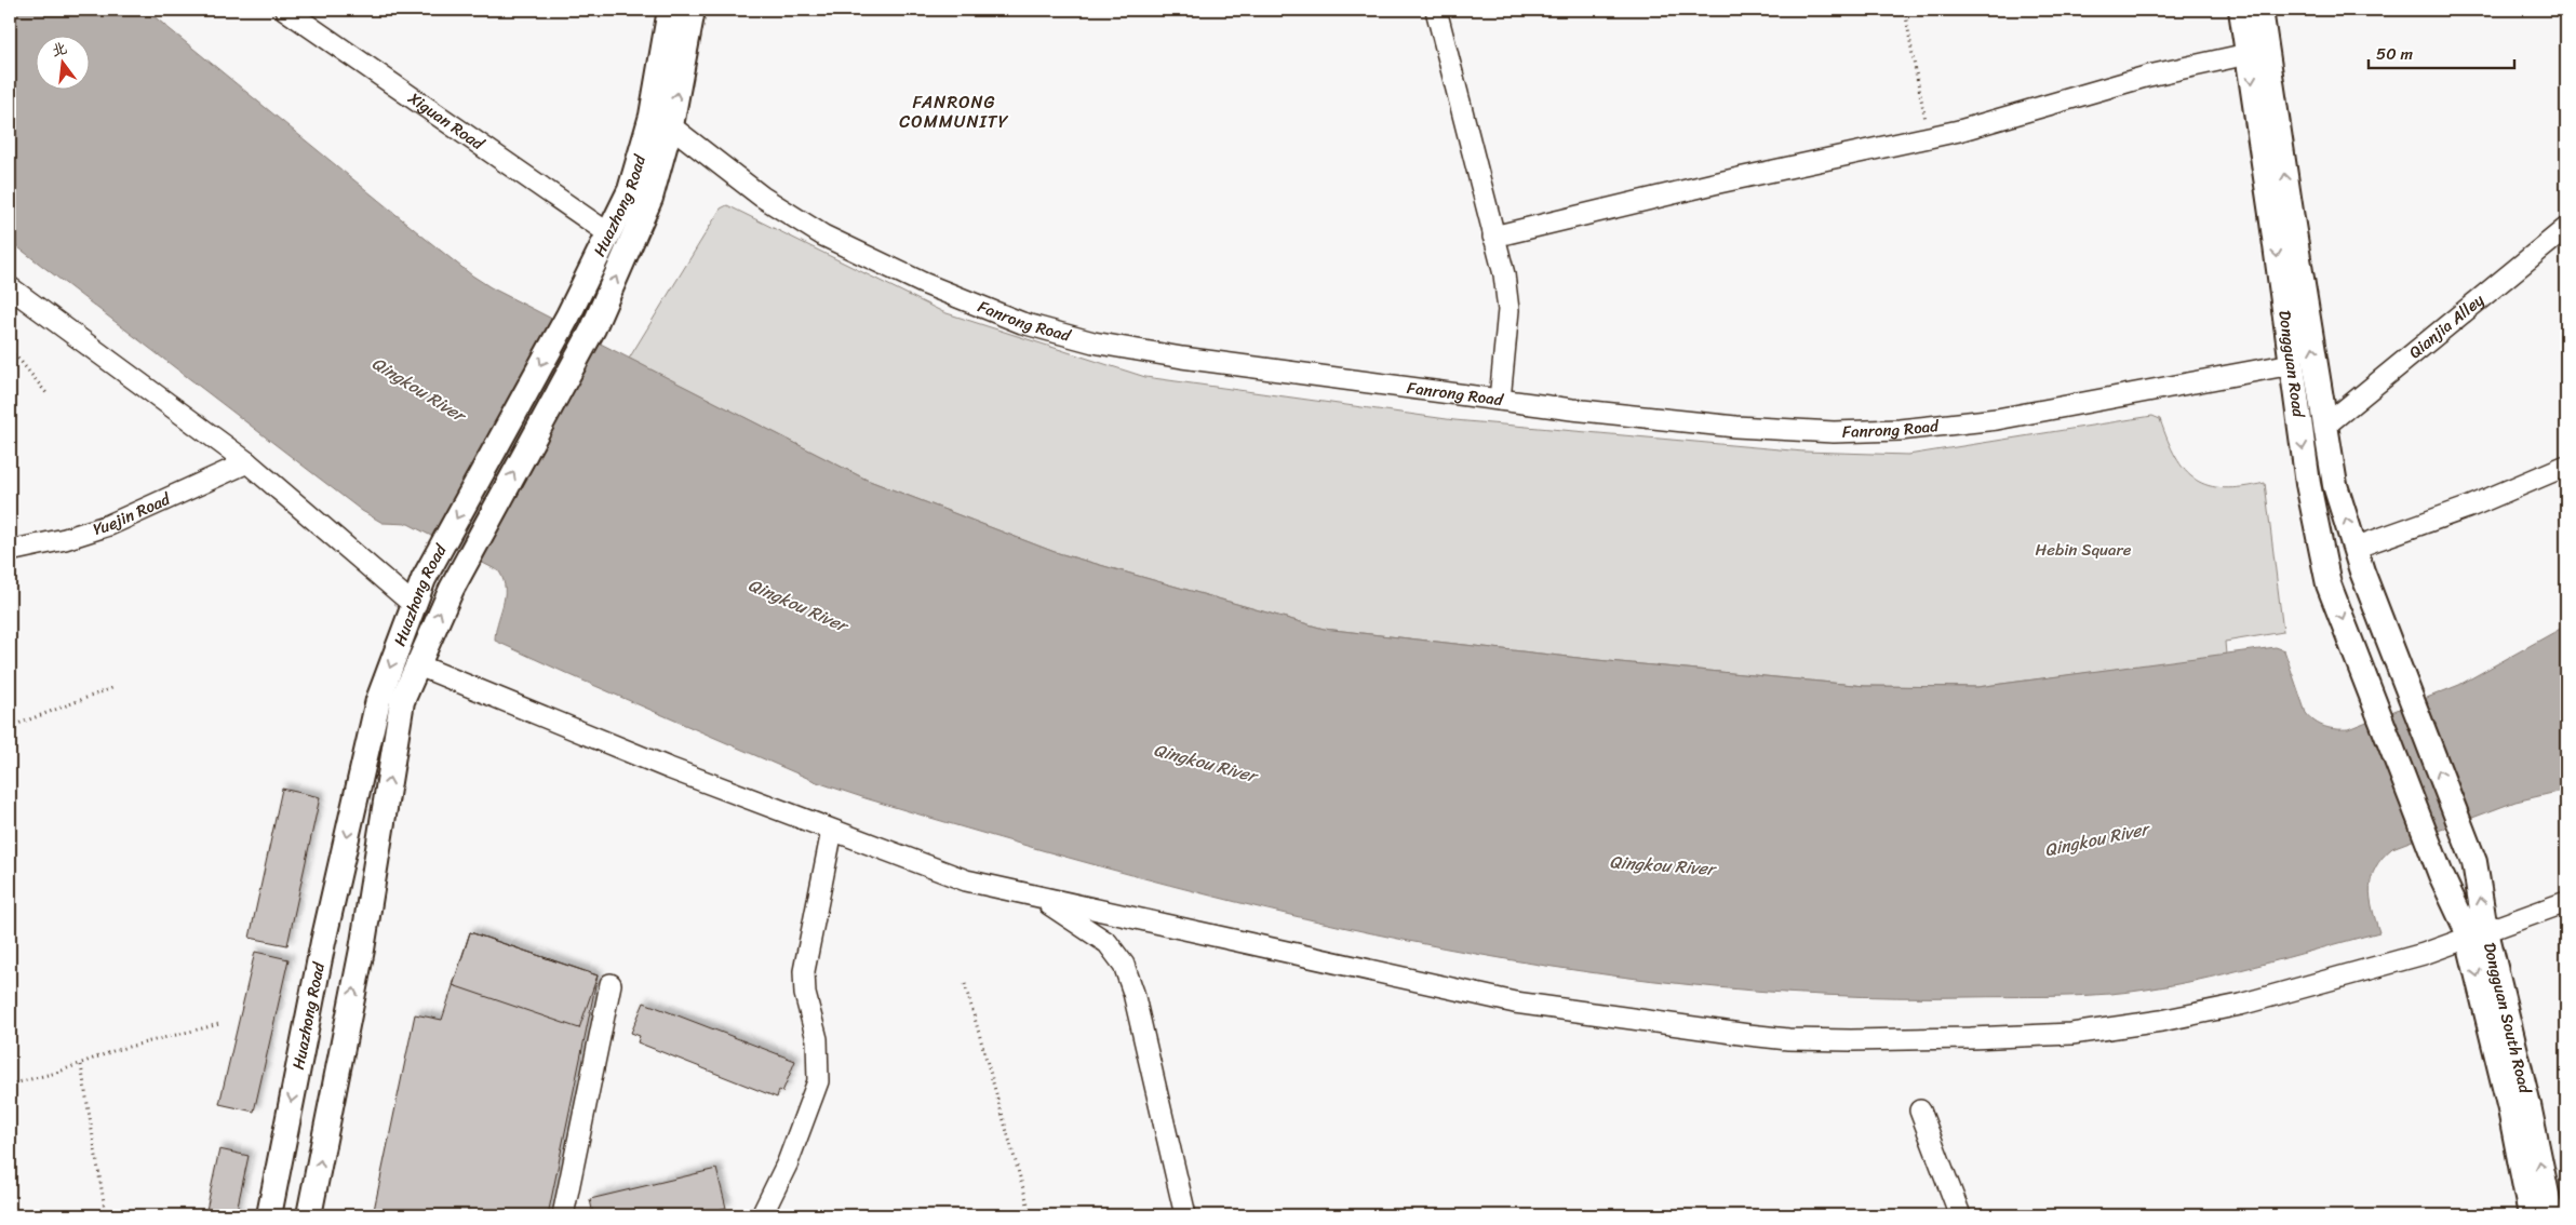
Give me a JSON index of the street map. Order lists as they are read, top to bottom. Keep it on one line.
{"streets":{"main road":["Huazhong Road","Dongguan Road","Dongguan South Road"],"street":["Xiguan Road","Fanrong Road","Qianjia Alley","Yuejin Road"]},"crossings":[["Xiguan Road","Huazhong Road"],["Huazhong Road","Fanrong Road"],["Fanrong Road","Dongguan Road"],["Qianjia Alley","Dongguan Road"],["Dongguan Road","Dongguan South Road"]],"districts":["FANRONG COMMUNITY"],"water":["Qingkou River"],"parks":["Hebin Square"],"scale_bar":"50 m","north":"top"}
